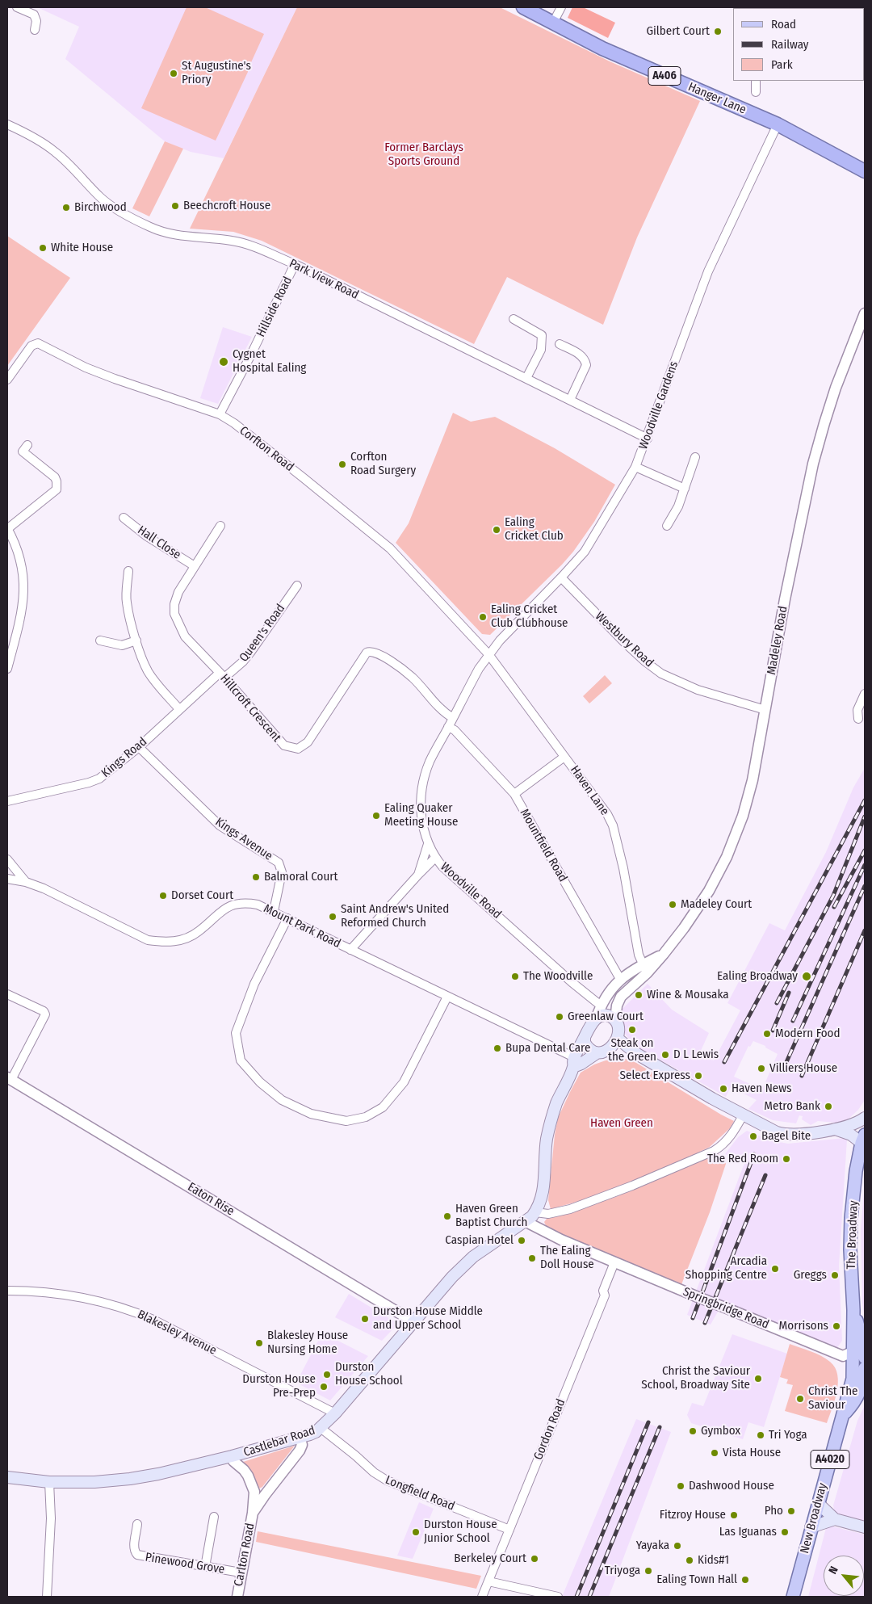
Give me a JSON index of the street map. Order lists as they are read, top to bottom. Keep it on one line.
{"streets":{"highway":["A406","Hanger Lane"],"main road":["The Broadway","Castlebar Road","A4020","New Broadway"],"street":["Park View Road","Hillside Road","Woodville Gardens","Corfton Road","Hall Close","Queen's Road","Westbury Road","Madeley Road","Hillcroft Crescent","Kings Road","Haven Lane","Kings Avenue","Mountfield Road","Woodville Road","Mount Park Road","Eaton Rise","Springbridge Road","Blakesley Avenue","Gordon Road","Longfield Road","Carlton Road","Pinewood Grove"]},"crossings":[["Hanger Lane","Woodville Gardens"],["Park View Road","Hillside Road"],["Park View Road","Woodville Gardens"],["Hillside Road","Corfton Road"],["Woodville Gardens","Corfton Road"],["Woodville Gardens","Westbury Road"],["Woodville Gardens","Haven Lane"],["Woodville Gardens","Woodville Road"],["Corfton Road","Haven Lane"],["Corfton Road","Woodville Road"],["Hall Close","Hillcroft Crescent"],["Queen's Road","Hillcroft Crescent"],["Queen's Road","Kings Road"],["Westbury Road","Madeley Road"],["Madeley Road","Haven Lane"],["Madeley Road","Mountfield Road"],["Madeley Road","Woodville Road"],["Hillcroft Crescent","Kings Road"],["Hillcroft Crescent","Woodville Road"],["Kings Road","Kings Avenue"],["Haven Lane","Woodville Road"],["Kings Avenue","Mount Park Road"],["Mountfield Road","Woodville Road"],["Eaton Rise","Castlebar Road"],["The Broadway","Springbridge Road"],["The Broadway","New Broadway"],["Springbridge Road","Gordon Road"],["Springbridge Road","New Broadway"],["Blakesley Avenue","Castlebar Road"],["Gordon Road","Longfield Road"],["Castlebar Road","Longfield Road"],["Castlebar Road","Carlton Road"],["Carlton Road","Pinewood Grove"]],"parks":["Former Barclays Sports Ground","Haven Green"],"places":["Gilbert Court","St Augustine's Priory","Beechcroft House","Birchwood","White House","Cygnet Hospital Ealing","Corfton Road Surgery","Ealing Cricket Club","Ealing Cricket Club Clubhouse","Ealing Quaker Meeting House","Balmoral Court","Dorset Court","Madeley Court","Saint Andrew's United Reformed Church","The Woodville","Ealing Broadway","Wine & Mousaka","Greenlaw Court","Steak on the Green","Modern Food","Bupa Dental Care","D L Lewis","Villiers House","Select Express","Haven News","Metro Bank","Bagel Bite","The Red Room","Haven Green Baptist Church","Caspian Hotel","The Ealing Doll House","Arcadia Shopping Centre","Greggs","Durston House Middle and Upper School","Morrisons","Blakesley House Nursing Home","Durston House School","Christ the Saviour School, Broadway Site","Durston House Pre-Prep","Christ The Saviour","Gymbox","Tri Yoga","Vista House","Dashwood House","Pho","Fitzroy House","Durston House Junior School","Las Iguanas","Yayaka","Berkeley Court","Kids#1","Triyoga","Ealing Town Hall"],"legend":["Road","Railway","Park"],"north":"top left"}
